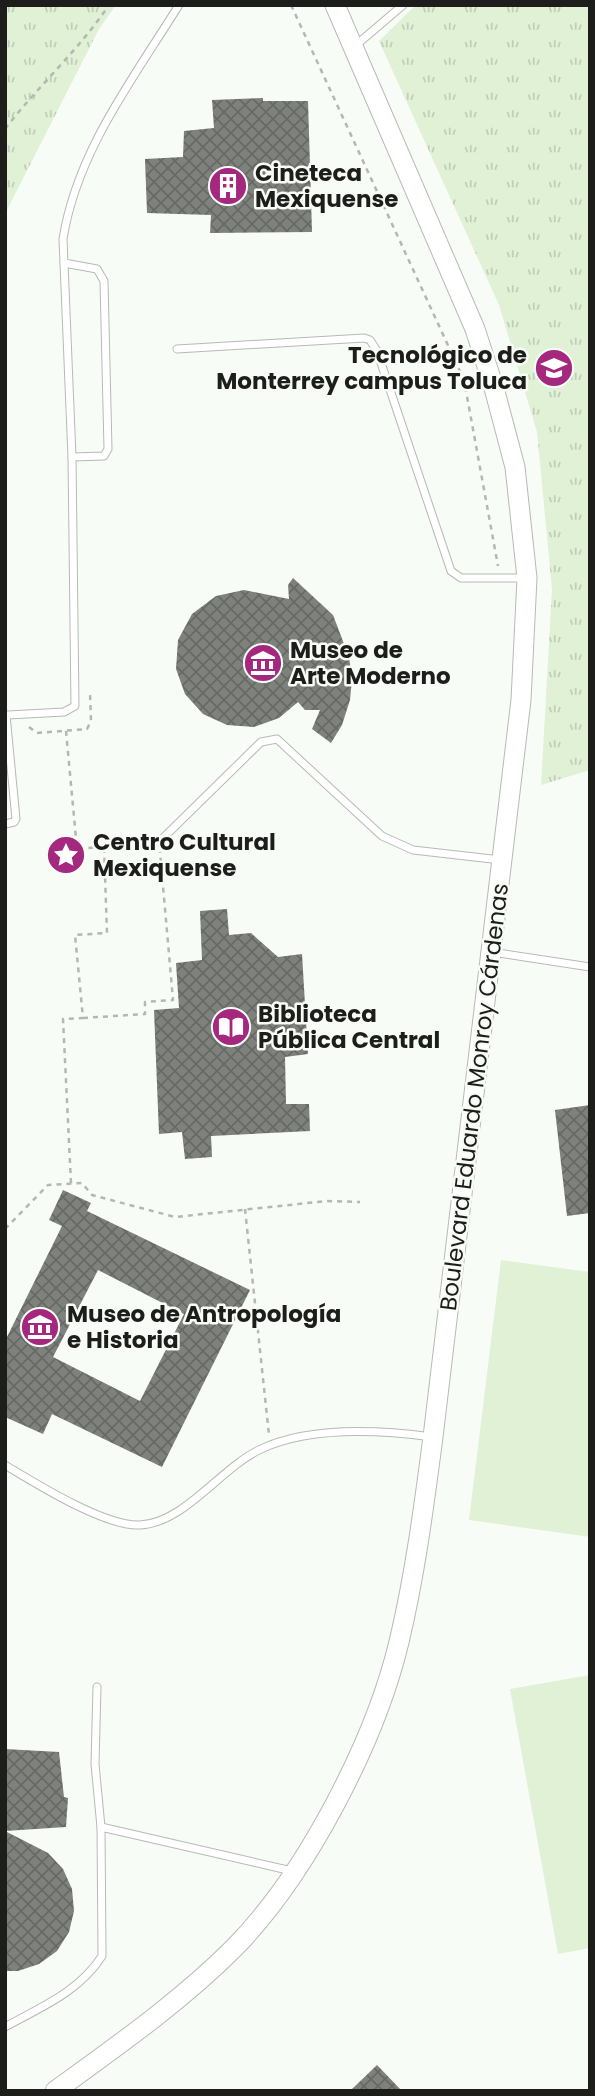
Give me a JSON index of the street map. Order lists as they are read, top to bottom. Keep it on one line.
{"streets":{"main road":["Boulevard Eduardo Monroy Cárdenas"]},"places":{"building":["Cineteca Mexiquense"],"school or university":["Tecnológico de Monterrey campus Toluca"],"museum":["Museo de Arte Moderno","Museo de Antropología e Historia"],"place":["Centro Cultural Mexiquense"],"library":["Biblioteca Pública Central"]}}
